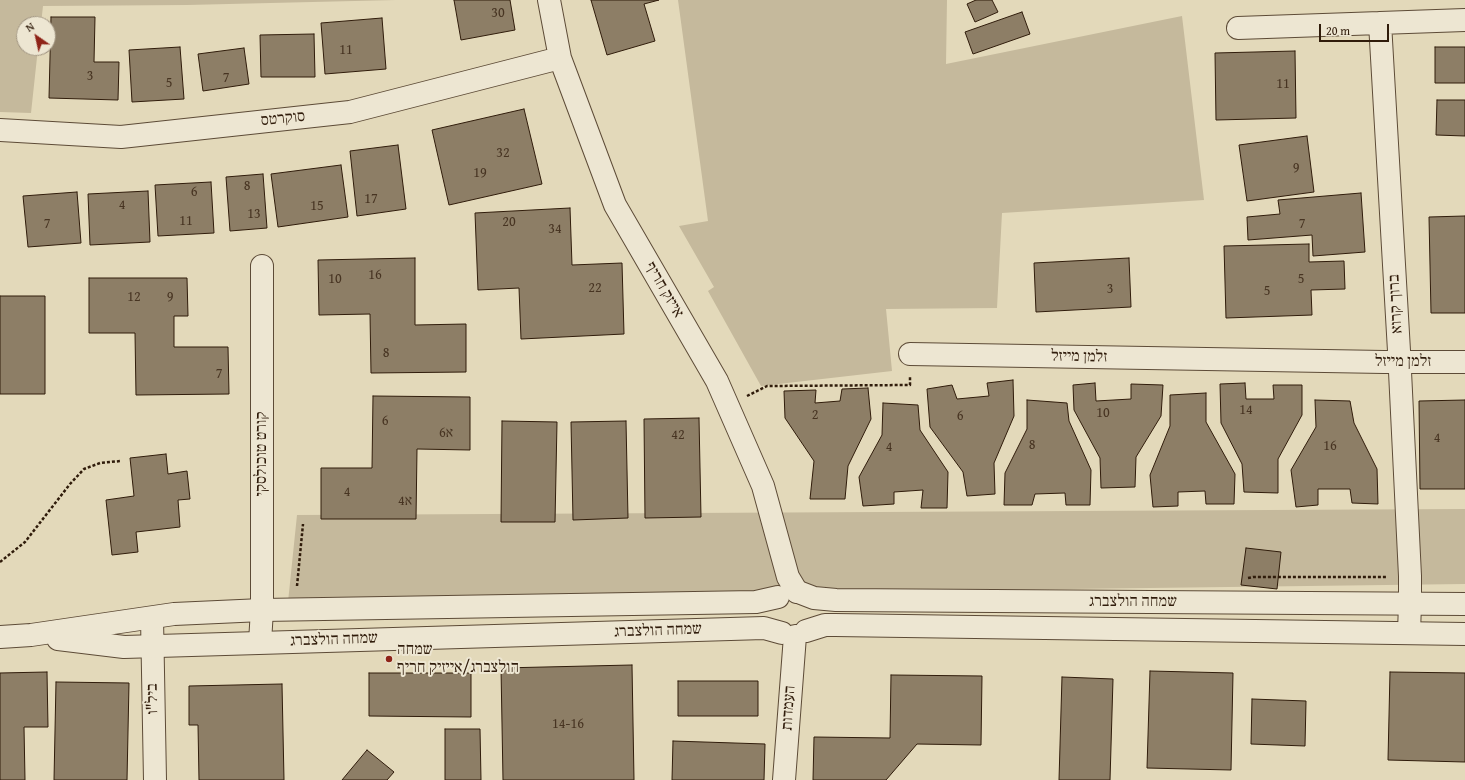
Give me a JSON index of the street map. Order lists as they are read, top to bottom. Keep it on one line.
{"streets":{"street":["סוקרטס","אייזק חריף","ברוך קרוא","זלמן מייזל","קורט טוכולסקי","שמחה הולצברג","ביל\"ו","העמדות"]},"crossings":[["סוקרטס","אייזק חריף"],["אייזק חריף","שמחה הולצברג"],["אייזק חריף","העמדות"],["ברוך קרוא","זלמן מייזל"],["ברוך קרוא","שמחה הולצברג"],["קורט טוכולסקי","שמחה הולצברג"],["שמחה הולצברג","ביל\"ו"],["שמחה הולצברג","העמדות"]],"places":["שמחה הולצברג/אייזיק חריף"],"house_numbers":["30","11","3","7","5","11","32","9","19","8","6","17","4","15","13","11","20","7","7","34","16","10","5","22","3","5","12","9","8","7","14","10","2","6","6","6א","42","4","8","16","4","4","4א","14-16"],"scale_bar":"20 m","north":"top left"}
